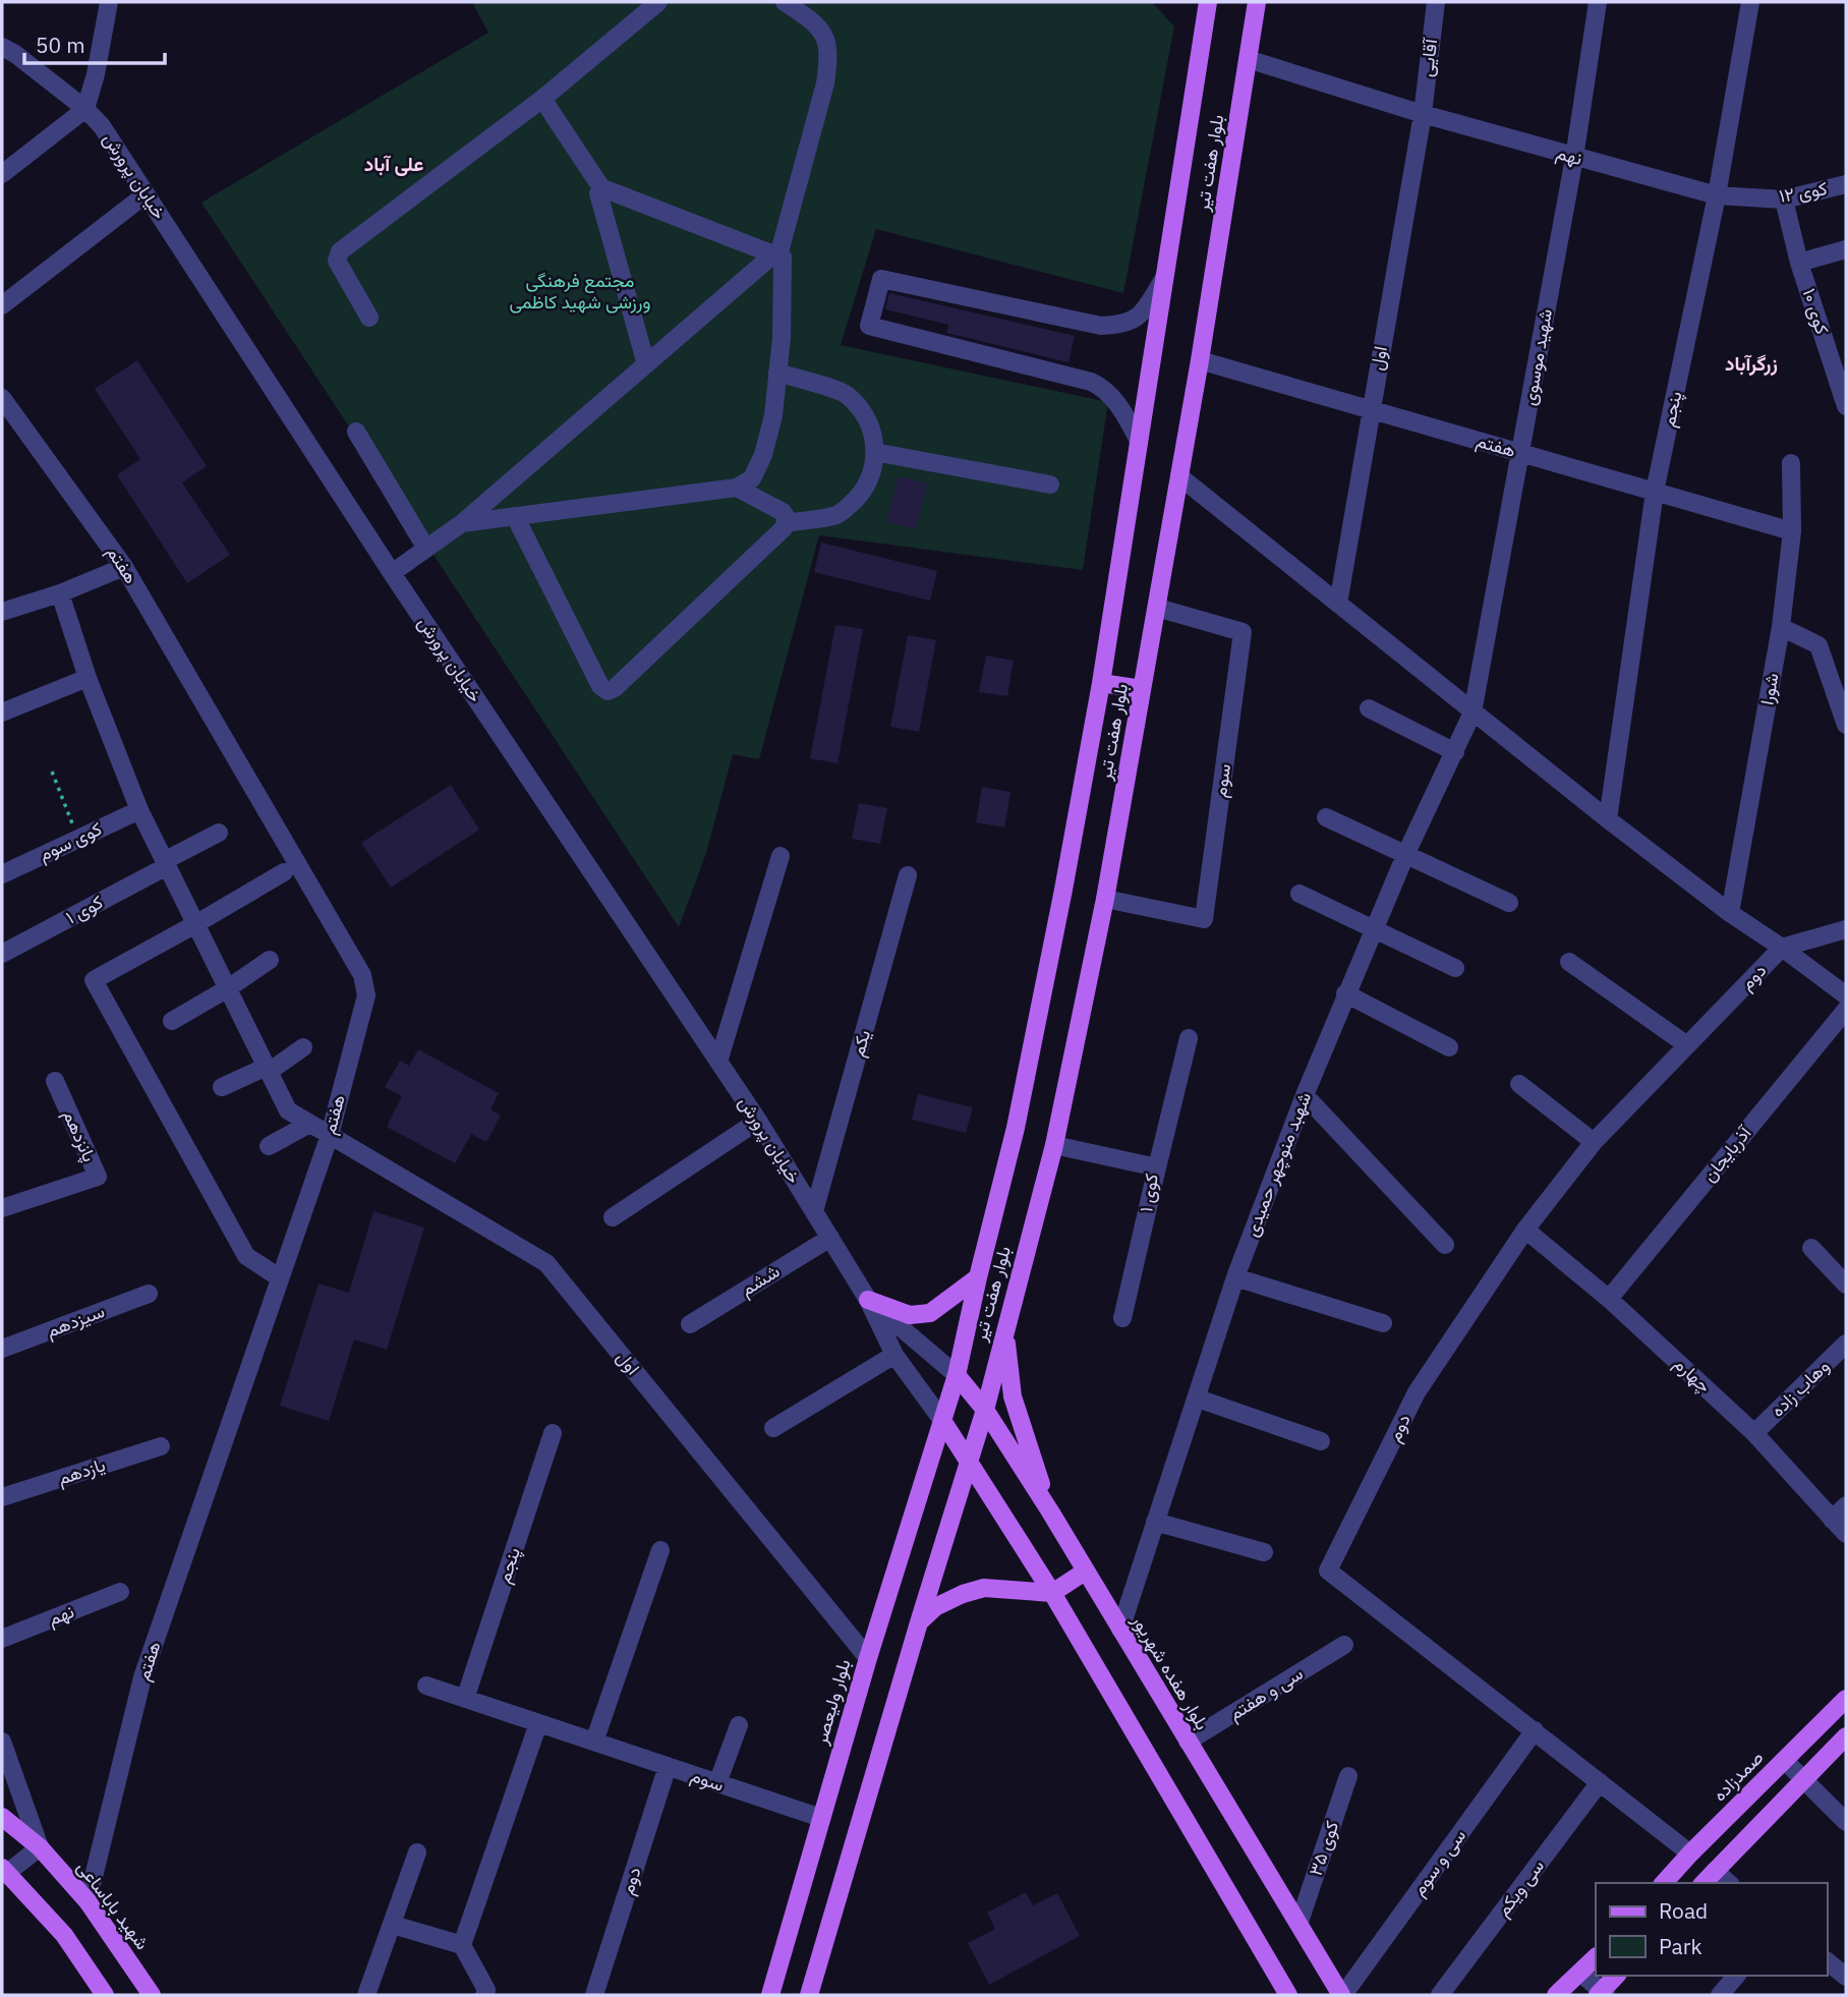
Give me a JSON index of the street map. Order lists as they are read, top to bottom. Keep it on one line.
{"streets":{"main road":["بلوار هفت تیر","بلوار هفده شهریور","بلوار ولیعصر","صمدزاده","شهید باباساعی"],"street":["آقایی","نهم","خیابان پرورش","کوی ۱۲","کوی ۱۰","شهید موسوی","اول","پنجم","هفتم","شورا","سوم","کوی سوم","کوی ۱","دوم","یکم","پانزدهم","آذربایجان","شهبد منوچهر حمیدی","ششم","سیزدهم","چهارم","وهاب زاده","یازدهم","سی و هفتم","کوی ۳۵","سی و سوم","سی ویکم"]},"crossings":[["آقایی","نهم"],["آقایی","اول"],["نهم","بلوار هفت تیر"],["نهم","کوی ۱۲"],["نهم","شهید موسوی"],["نهم","اول"],["نهم","پنجم"],["بلوار هفت تیر","خیابان پرورش"],["بلوار هفت تیر","هفتم"],["بلوار هفت تیر","سوم"],["بلوار هفت تیر","کوی ۱"],["بلوار هفت تیر","بلوار هفده شهریور"],["بلوار هفت تیر","بلوار ولیعصر"],["خیابان پرورش","یکم"],["خیابان پرورش","ششم"],["خیابان پرورش","بلوار هفده شهریور"],["خیابان پرورش","بلوار ولیعصر"],["کوی ۱۲","کوی ۱۰"],["کوی ۱۲","پنجم"],["شهید موسوی","هفتم"],["شهید موسوی","شهبد منوچهر حمیدی"],["اول","هفتم"],["اول","کوی سوم"],["اول","کوی ۱"],["اول","بلوار ولیعصر"],["پنجم","هفتم"],["پنجم","سوم"],["هفتم","شورا"],["هفتم","شهید باباساعی"],["سوم","دوم"],["سوم","بلوار ولیعصر"],["دوم","چهارم"],["دوم","صمدزاده"],["دوم","سی و سوم"],["دوم","سی ویکم"],["آذربایجان","چهارم"],["شهبد منوچهر حمیدی","بلوار هفده شهریور"],["چهارم","وهاب زاده"],["بلوار هفده شهریور","سی و هفتم"],["بلوار هفده شهریور","کوی ۳۵"],["بلوار هفده شهریور","سی و سوم"]],"districts":["علی آباد","زرگرآباد"],"parks":["مجتمع فرهنگی ورزشی شهید کاظمی"],"legend":["Road","Park"],"scale_bar":"50 m"}
